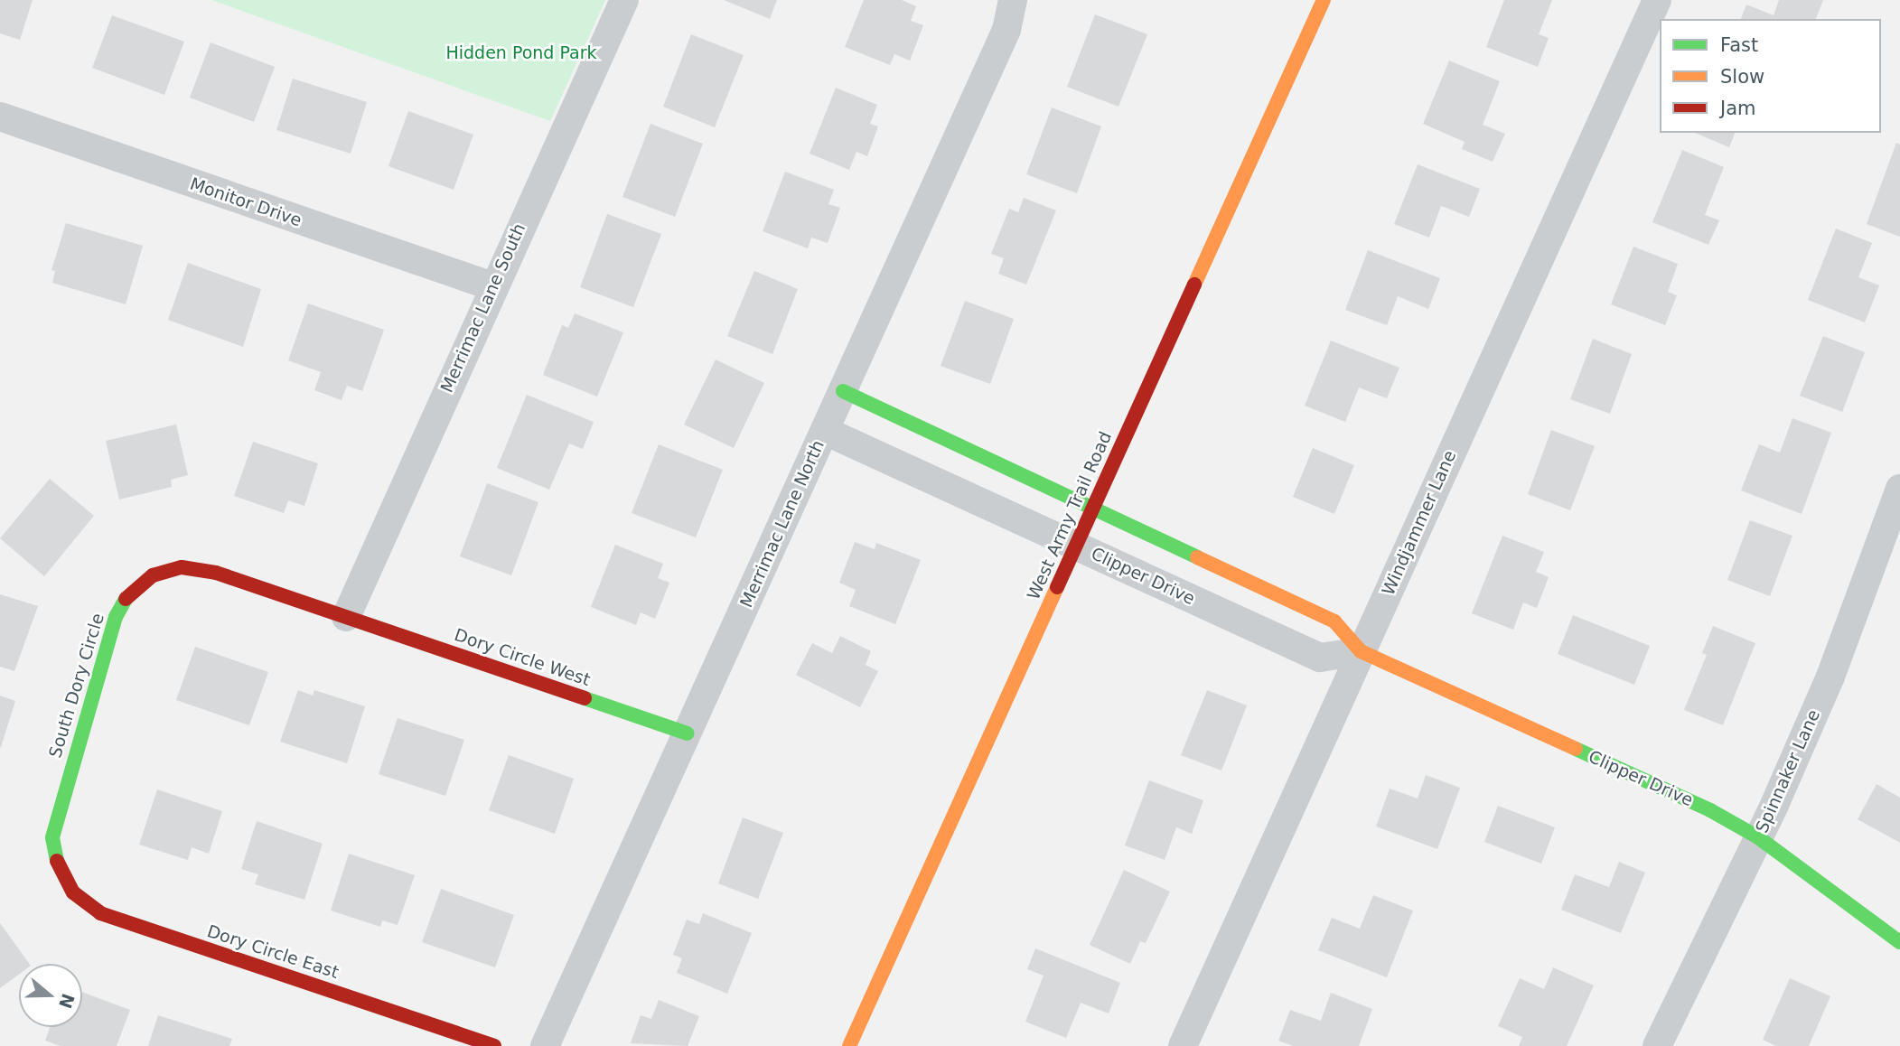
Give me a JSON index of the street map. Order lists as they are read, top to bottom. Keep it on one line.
{"streets":{"street":["Monitor Drive","Merrimac Lane South","West Army Trail Road","Windjammer Lane","Merrimac Lane North","Clipper Drive","Dory Circle West","South Dory Circle","Spinnaker Lane","Dory Circle East"]},"crossings":[["Monitor Drive","Merrimac Lane South"],["Merrimac Lane South","Dory Circle West"],["Merrimac Lane South","South Dory Circle"],["West Army Trail Road","Clipper Drive"],["Windjammer Lane","Clipper Drive"],["Merrimac Lane North","Clipper Drive"],["Merrimac Lane North","Dory Circle West"],["Clipper Drive","Spinnaker Lane"],["Dory Circle West","South Dory Circle"],["South Dory Circle","Dory Circle East"]],"parks":["Hidden Pond Park"],"legend":["Fast","Slow","Jam"],"north":"right"}
